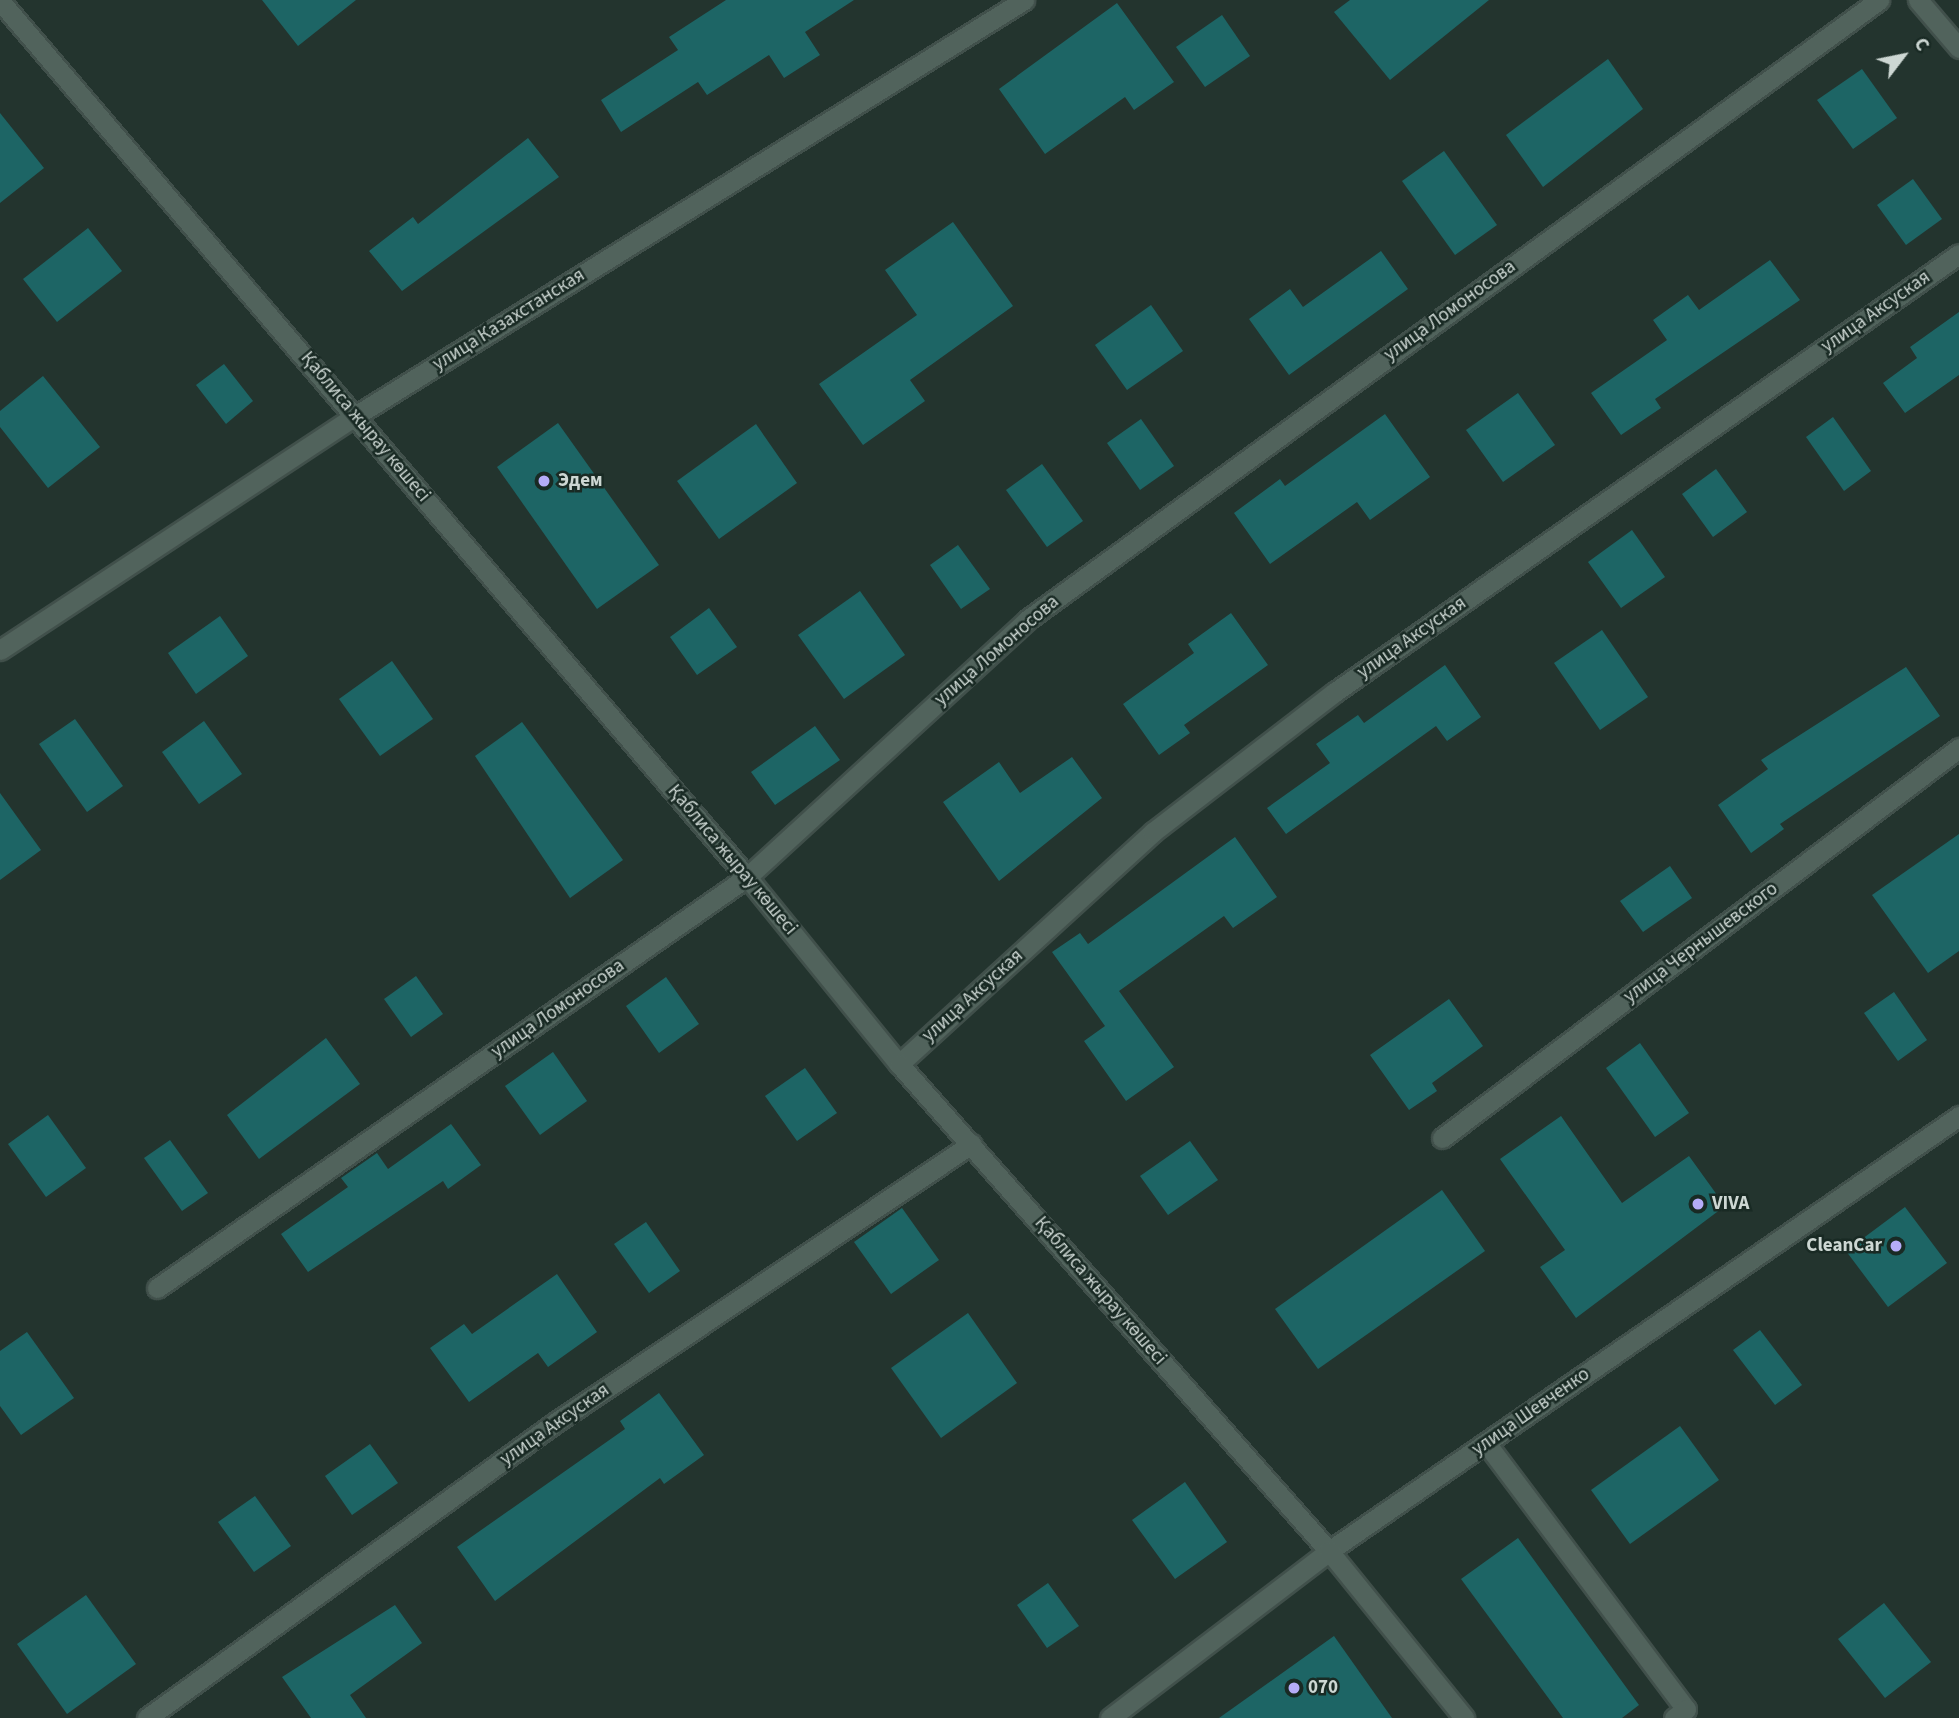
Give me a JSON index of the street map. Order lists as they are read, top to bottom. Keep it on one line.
{"streets":{"street":["улица Ломоносова","улица Аксуская","улица Казахстанская","Қаблиса жырау көшесі","улица Чернышевского","улица Шевченко"]},"crossings":[["улица Ломоносова","Қаблиса жырау көшесі"],["улица Аксуская","Қаблиса жырау көшесі"],["улица Казахстанская","Қаблиса жырау көшесі"],["Қаблиса жырау көшесі","улица Шевченко"]],"places":["Эдем","VIVA","CleanCar","070"],"north":"top right"}
